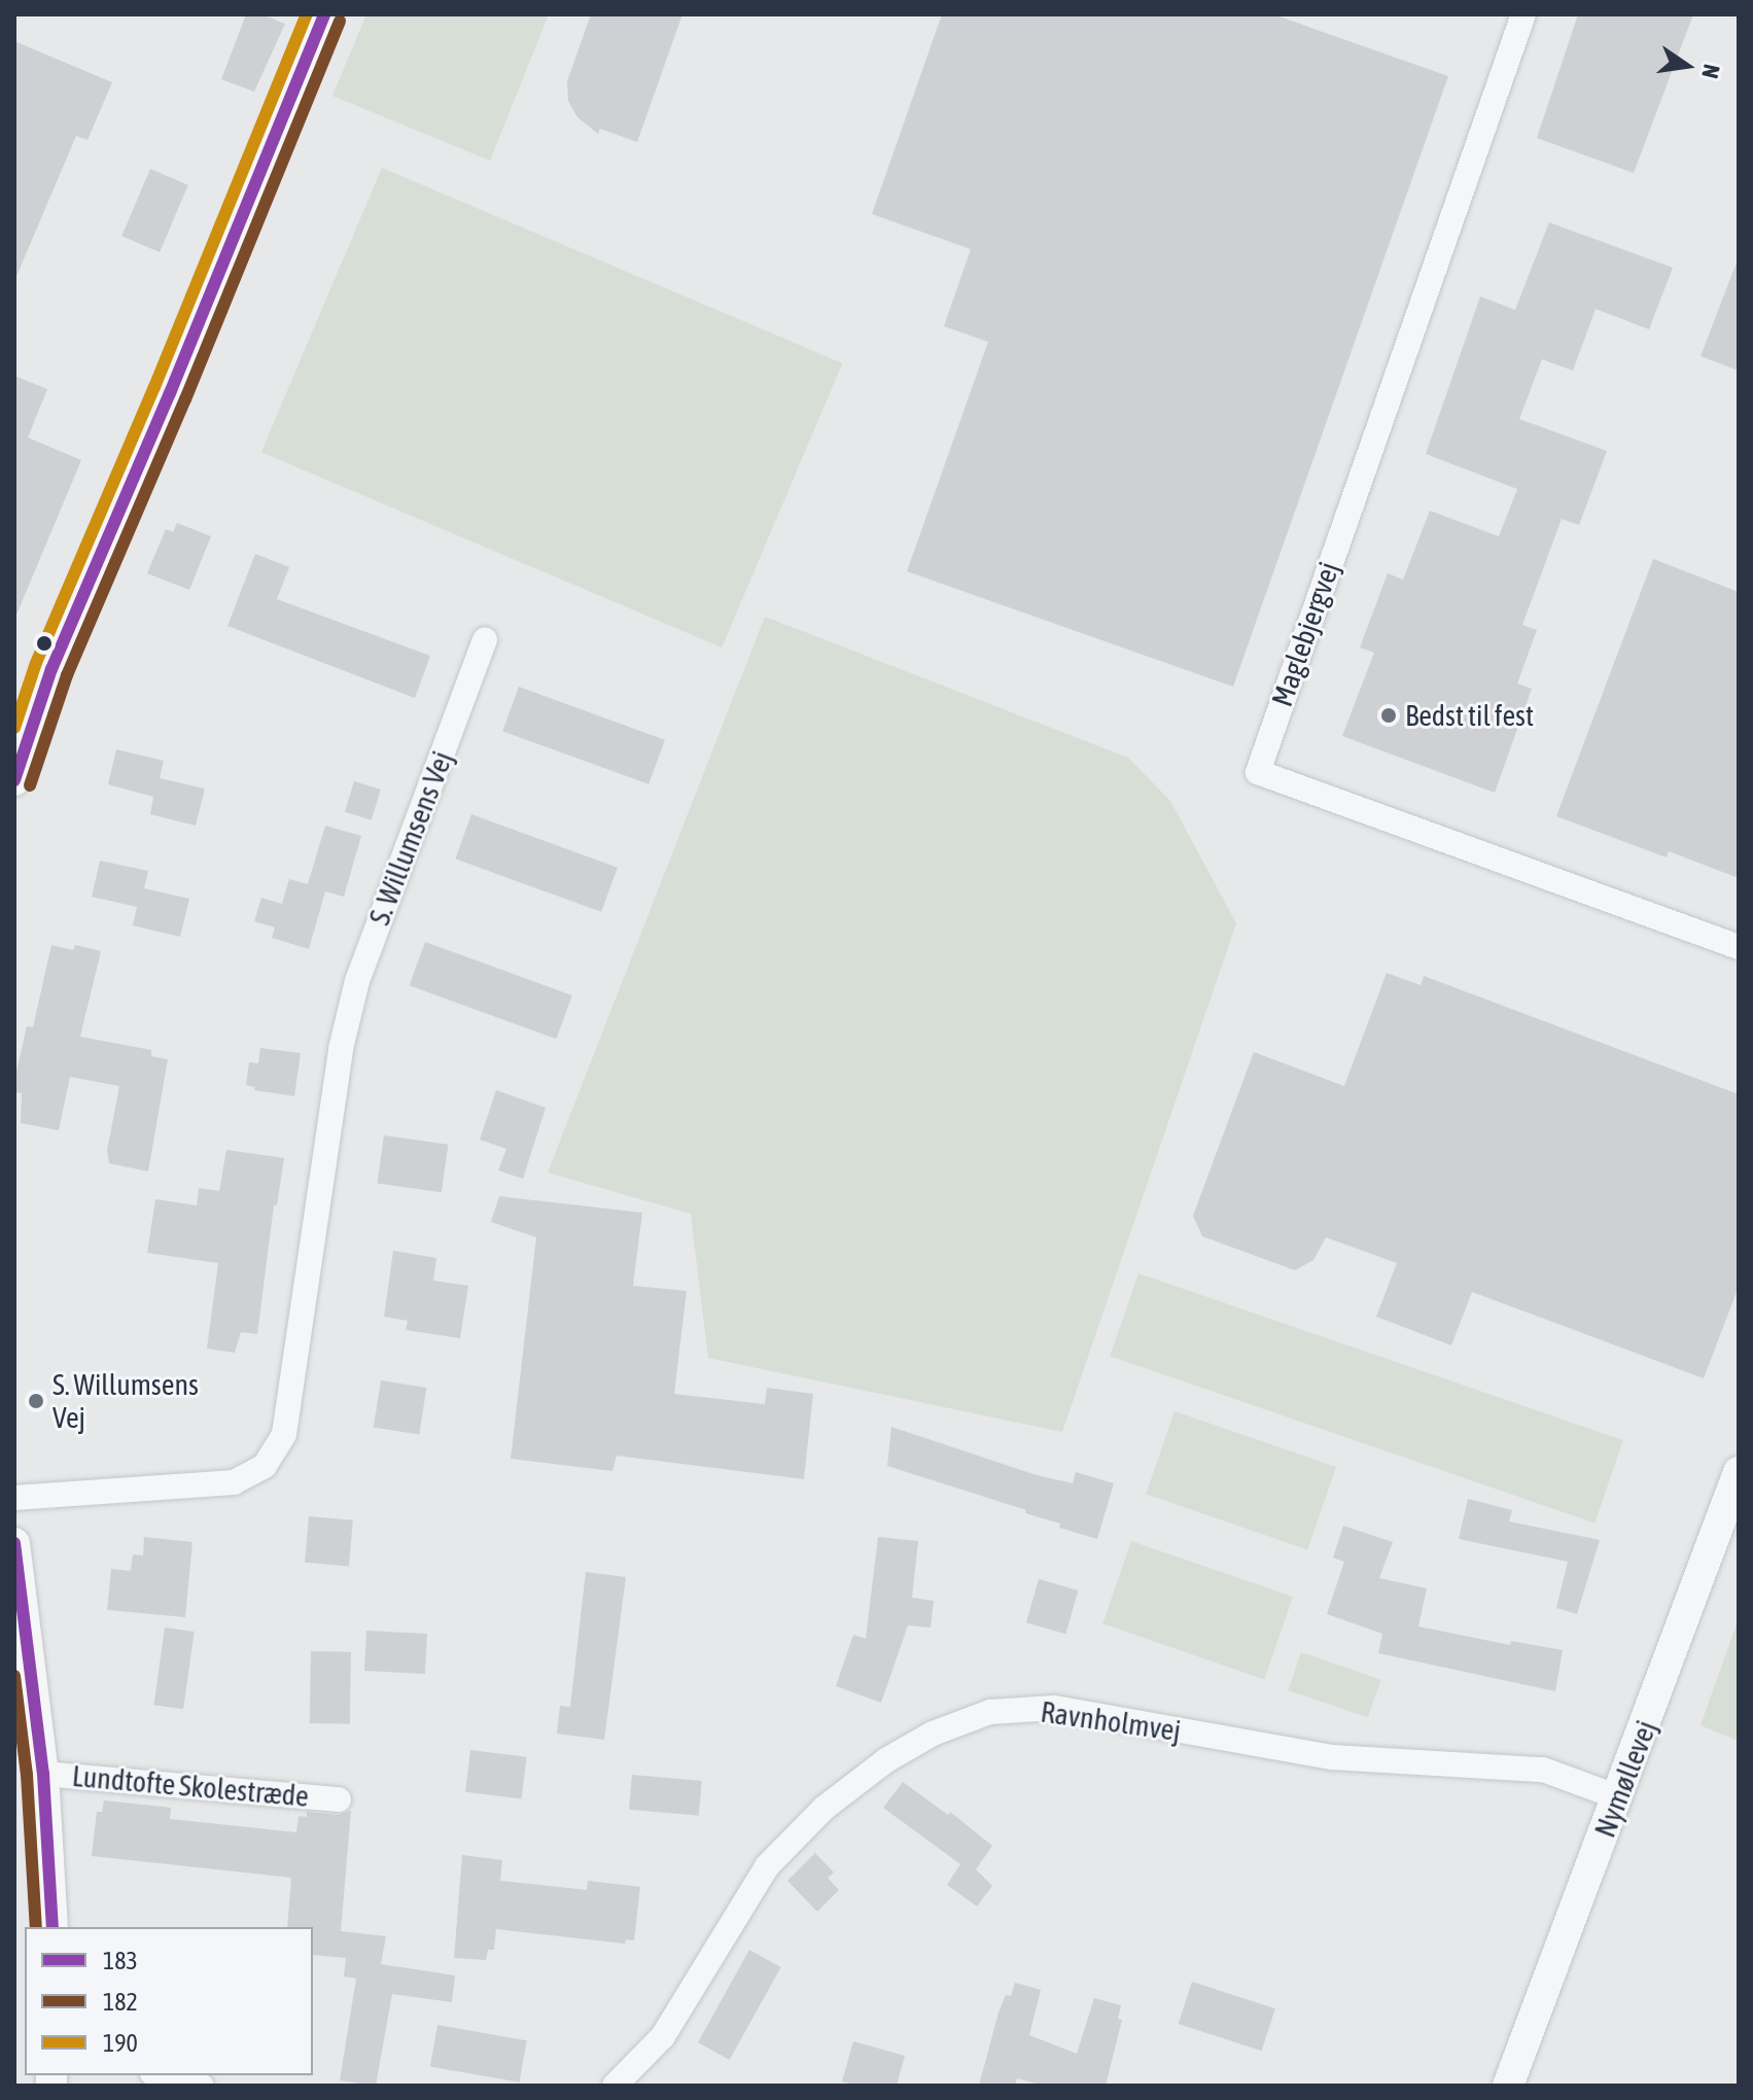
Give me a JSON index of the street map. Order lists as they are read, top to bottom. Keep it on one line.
{"streets":{"street":["Maglebjergvej","S. Willumsens Vej","Ravnholmvej","Nymøllevej","Lundtofte Skolestræde"]},"crossings":[["Ravnholmvej","Nymøllevej"]],"places":["Bedst til fest","S. Willumsens Vej"],"lines":["transit line 183","transit line 190","transit line 182"],"legend":["183","182","190"],"north":"right"}
